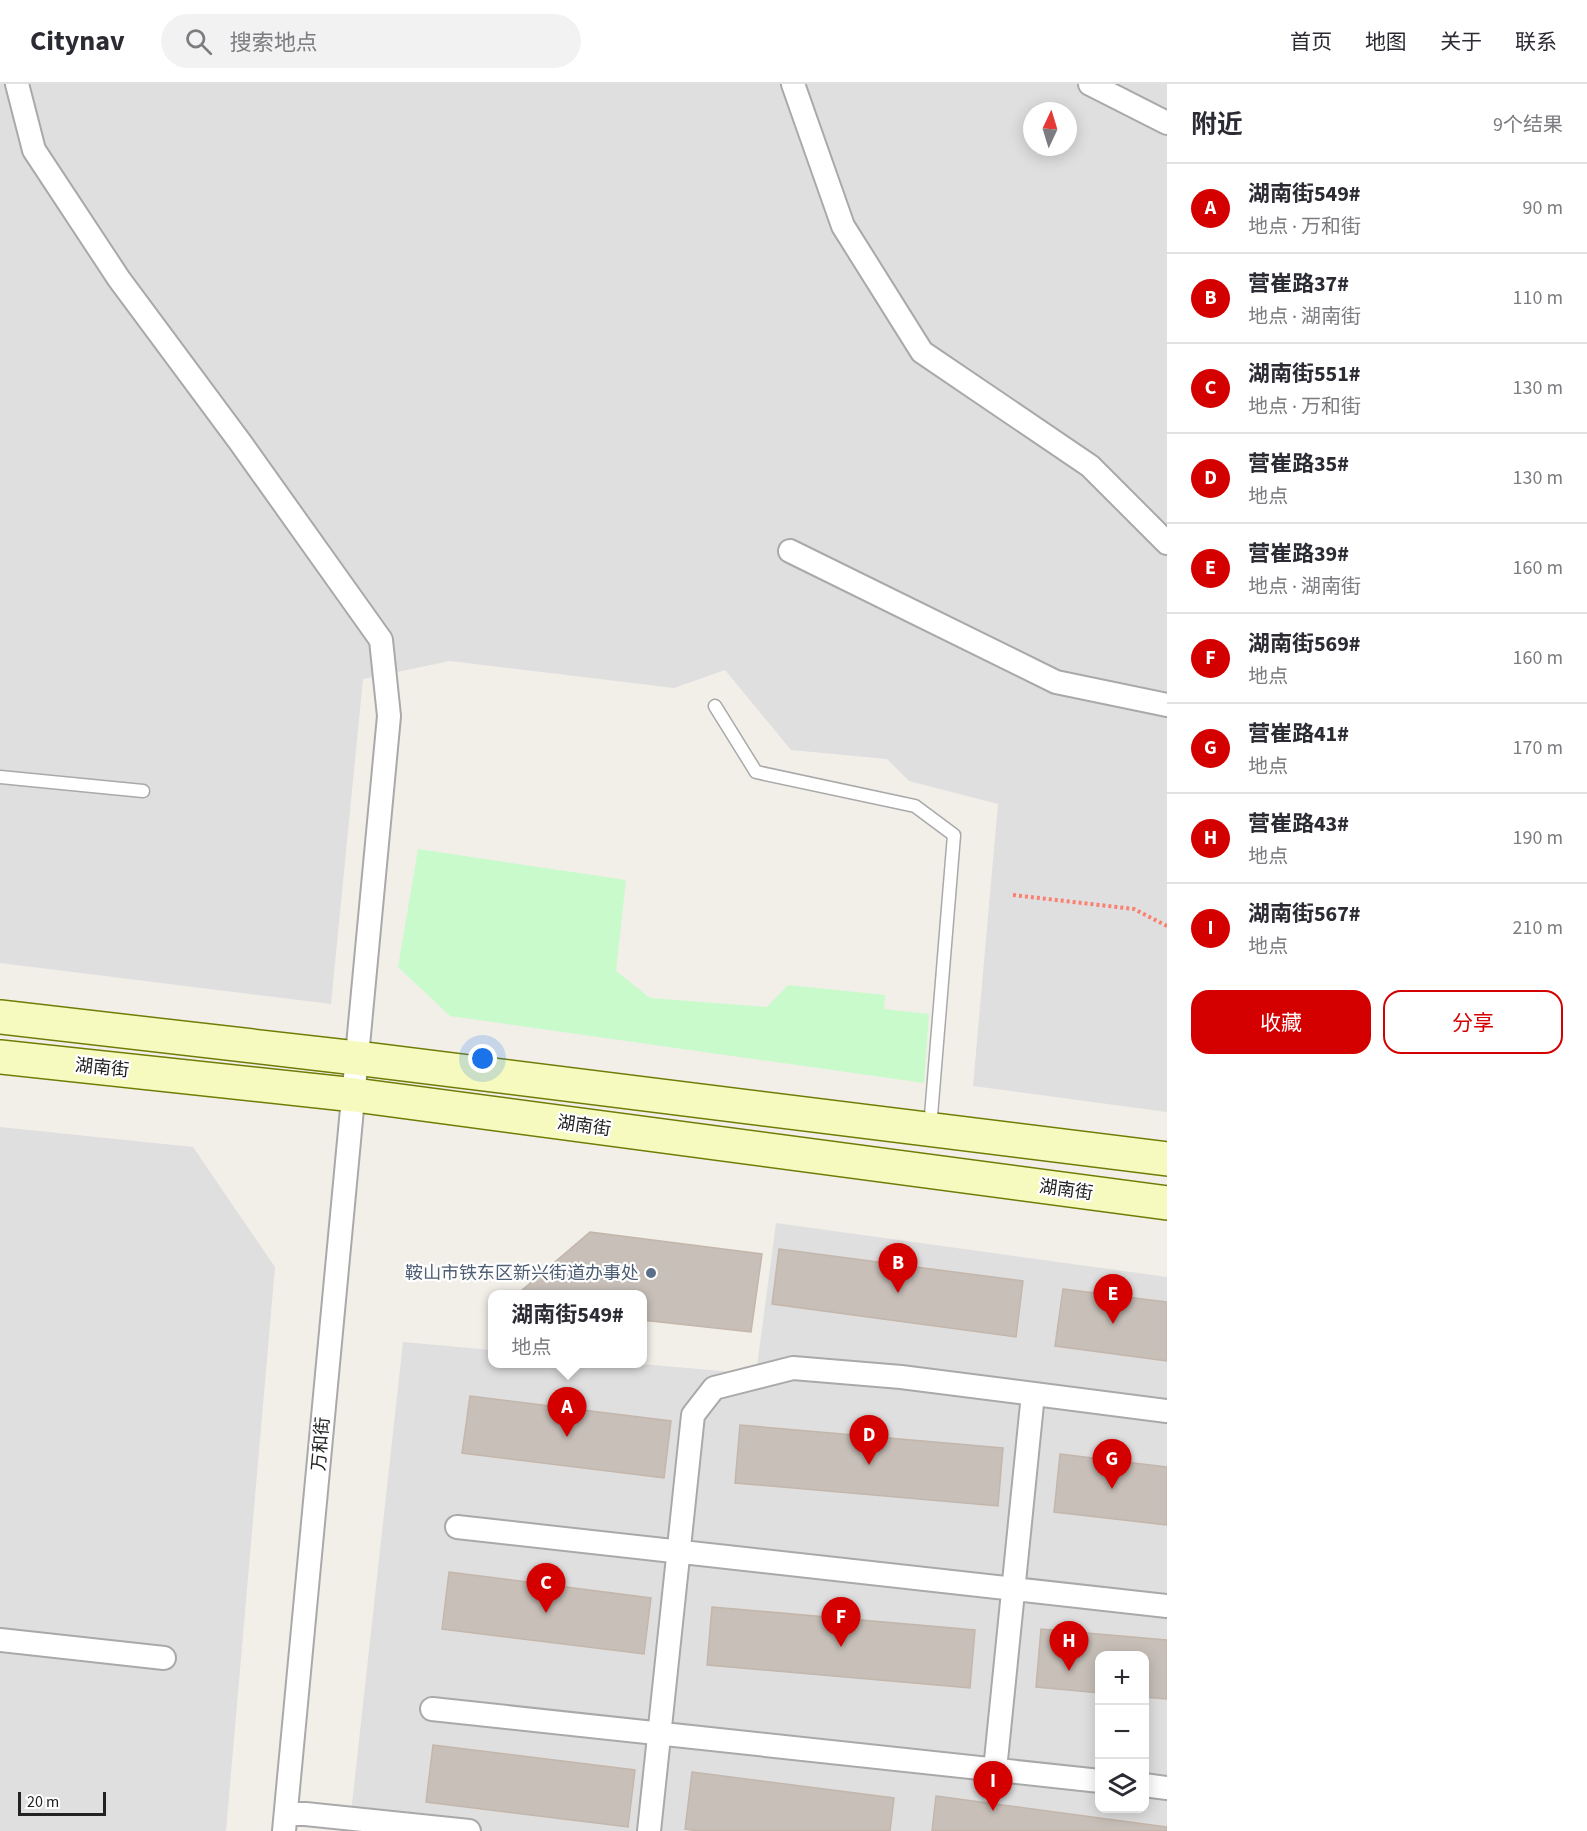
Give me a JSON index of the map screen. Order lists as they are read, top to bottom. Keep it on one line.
{"streets":{"main road":["湖南街"],"street":["万和街"]},"crossings":[["湖南街","万和街"]],"places":["鞍山市铁东区新兴街道办事处"],"scale_bar":"20 m","north":"top","page":{"header":"Citynav","search":"搜索地点","nav":["首页","地图","关于","联系"],"heading":["附近","9个结果"],"list":[{"mark":"A","name":"湖南街549#","note":"地点 · 万和街","value":"90 m"},{"mark":"B","name":"营崔路37#","note":"地点 · 湖南街","value":"110 m"},{"mark":"C","name":"湖南街551#","note":"地点 · 万和街","value":"130 m"},{"mark":"D","name":"营崔路35#","note":"地点","value":"130 m"},{"mark":"E","name":"营崔路39#","note":"地点 · 湖南街","value":"160 m"},{"mark":"F","name":"湖南街569#","note":"地点","value":"160 m"},{"mark":"G","name":"营崔路41#","note":"地点","value":"170 m"},{"mark":"H","name":"营崔路43#","note":"地点","value":"190 m"},{"mark":"I","name":"湖南街567#","note":"地点","value":"210 m"}],"buttons":["收藏","分享"],"pins":["B","E","A","D","G","C","F","H","I"],"popup":["湖南街549#","地点"],"map_buttons":["+","−"],"scale":"20 m"}}
